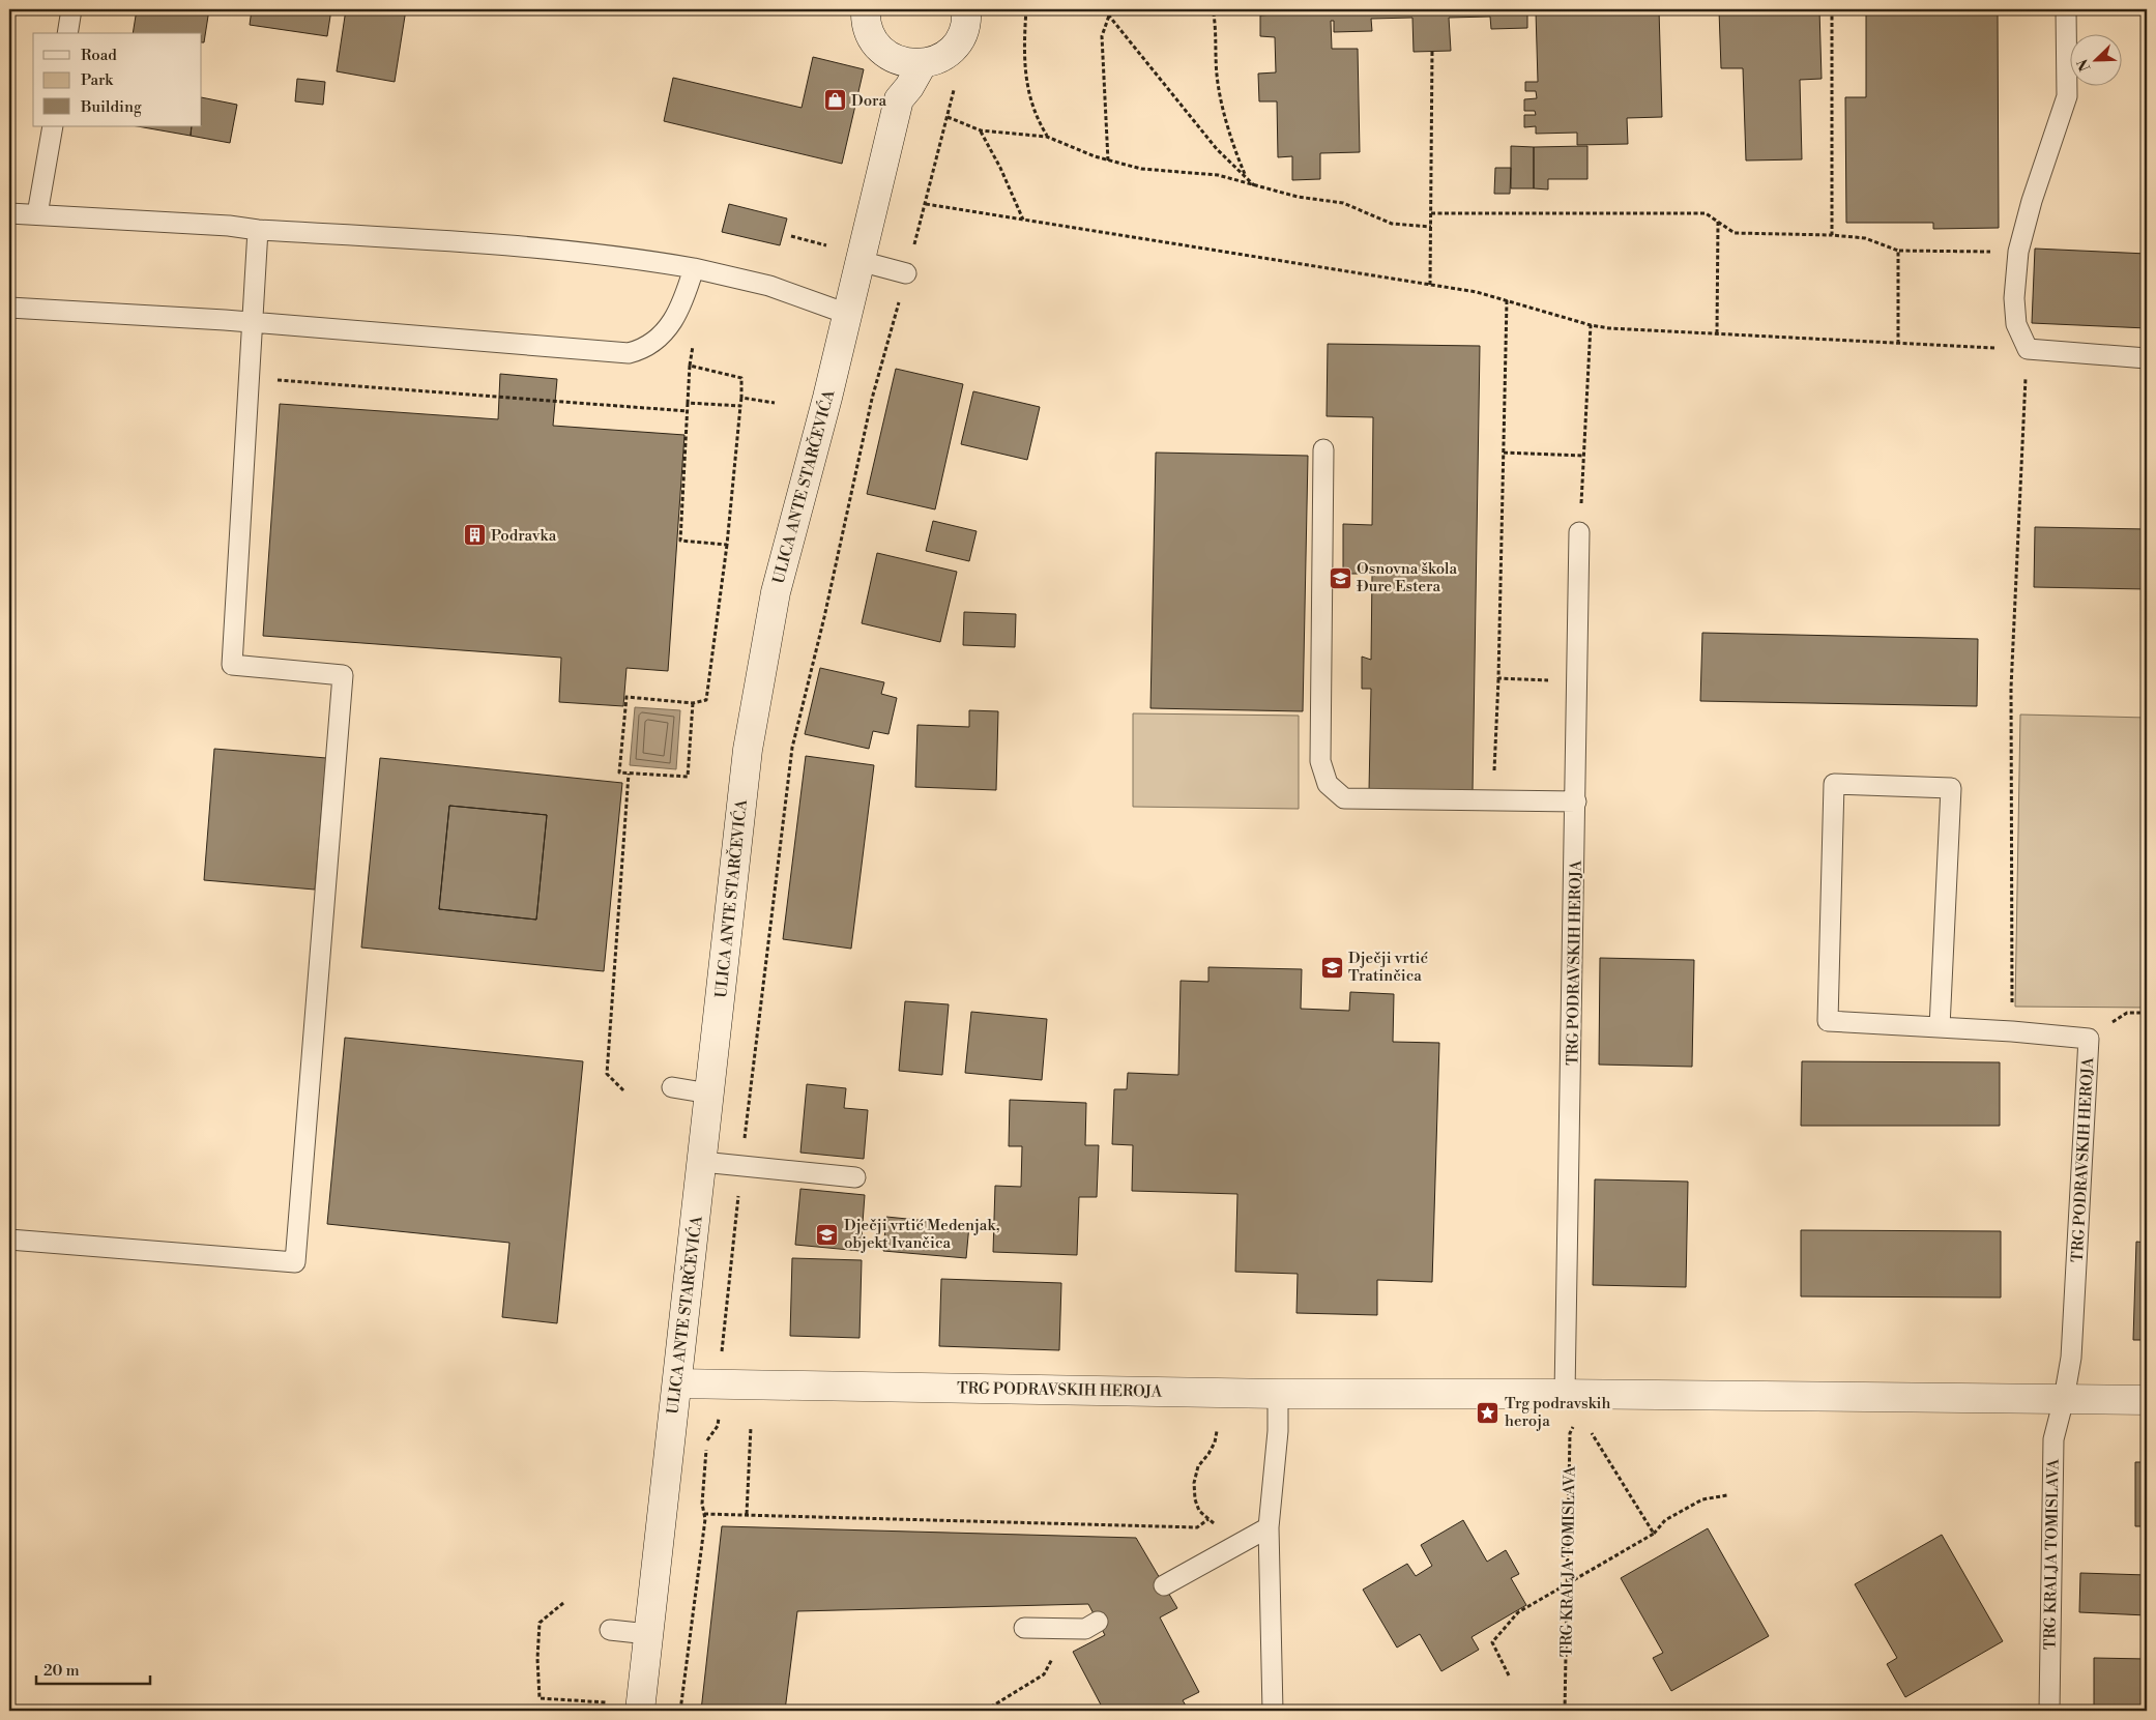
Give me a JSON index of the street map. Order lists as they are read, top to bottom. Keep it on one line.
{"streets":{"main road":["ULICA ANTE STARČEVIĆA","TRG PODRAVSKIH HEROJA"],"lane":["TRG KRALJA TOMISLAVA"]},"crossings":[["ULICA ANTE STARČEVIĆA","TRG PODRAVSKIH HEROJA"],["TRG PODRAVSKIH HEROJA","TRG KRALJA TOMISLAVA"]],"places":{"shop":["Dora"],"building":["Podravka"],"school or university":["Osnovna škola Đure Estera","Dječji vrtić Tratinčica","Dječji vrtić Medenjak, objekt Ivančica"],"place":["Trg podravskih heroja"]},"legend":["Road","Park","Building"],"scale_bar":"20 m","north":"bottom left"}
